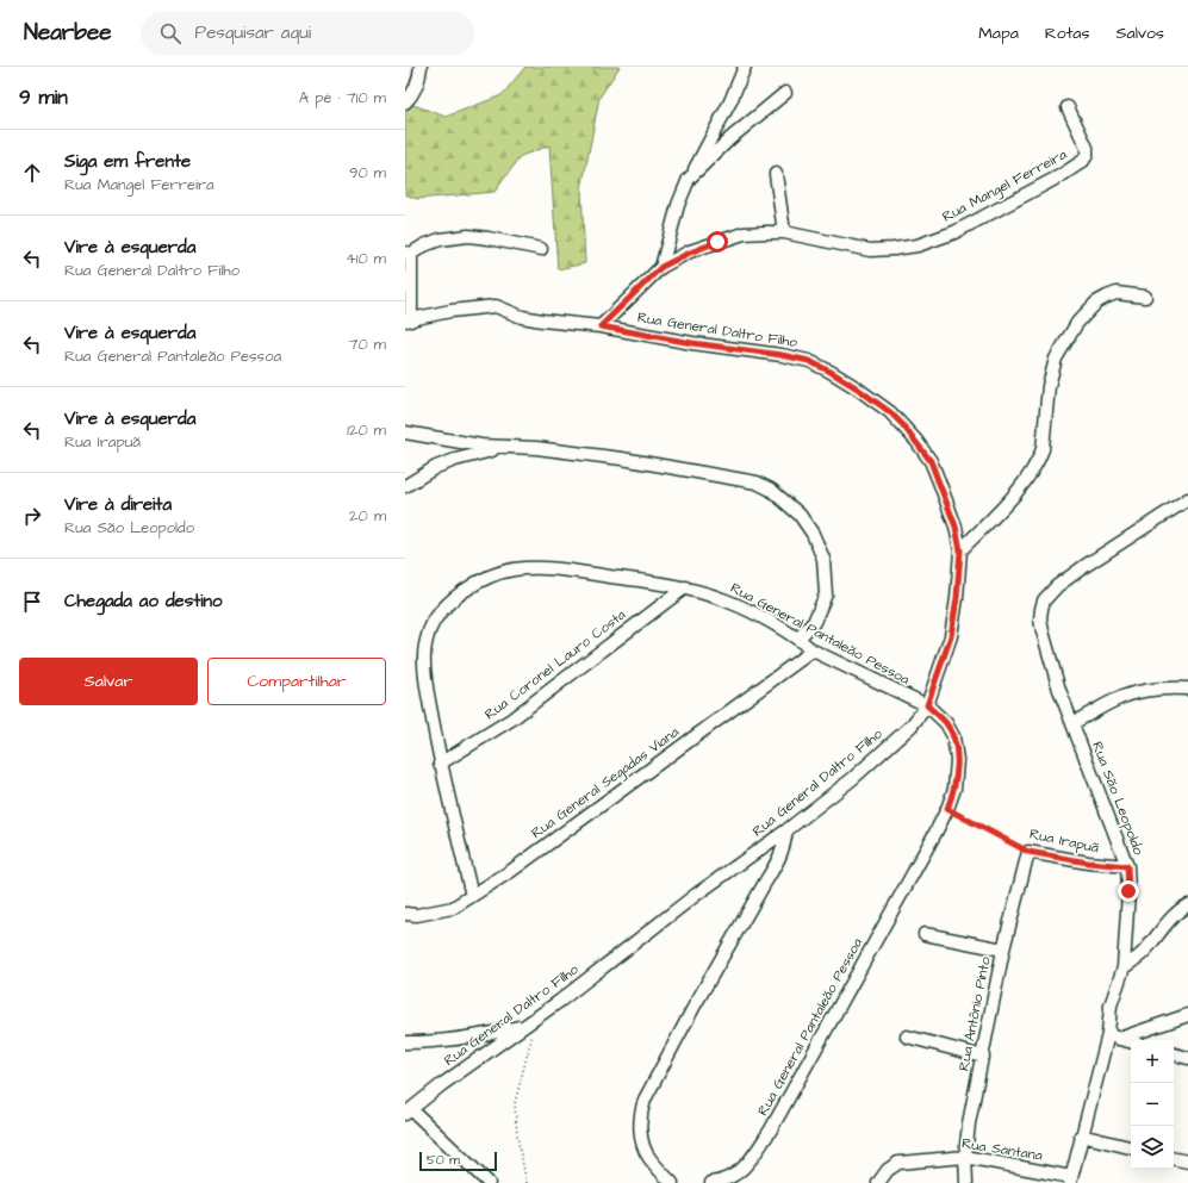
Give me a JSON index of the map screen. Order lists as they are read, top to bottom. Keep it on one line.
{"streets":{"street":["Rua Mangel Ferreira","Rua General Daltro Filho","Rua General Pantaleão Pessoa","Rua Coronel Lauro Costa","Rua General Segadas Viana","Rua São Leopoldo","Rua Irapuã","Rua Antônio Pinto","Rua Santana"]},"crossings":[["Rua Mangel Ferreira","Rua General Daltro Filho"],["Rua General Daltro Filho","Rua General Pantaleão Pessoa"],["Rua General Pantaleão Pessoa","Rua Coronel Lauro Costa"],["Rua General Pantaleão Pessoa","Rua General Segadas Viana"],["Rua General Pantaleão Pessoa","Rua Irapuã"],["Rua São Leopoldo","Rua Irapuã"],["Rua São Leopoldo","Rua Santana"],["Rua Irapuã","Rua Antônio Pinto"],["Rua Antônio Pinto","Rua Santana"]],"scale_bar":"50 m","page":{"header":"Nearbee","search":"Pesquisar aqui","nav":["Mapa","Rotas","Salvos"],"heading":["9 min","A pé · 710 m"],"list":[["Siga em frente","Rua Mangel Ferreira","90 m"],["Vire à esquerda","Rua General Daltro Filho","410 m"],["Vire à esquerda","Rua General Pantaleão Pessoa","70 m"],["Vire à esquerda","Rua Irapuã","120 m"],["Vire à direita","Rua São Leopoldo","20 m"],"Chegada ao destino"],"buttons":["Salvar","Compartilhar"],"map_buttons":["+","−"],"scale":"50 m"}}
